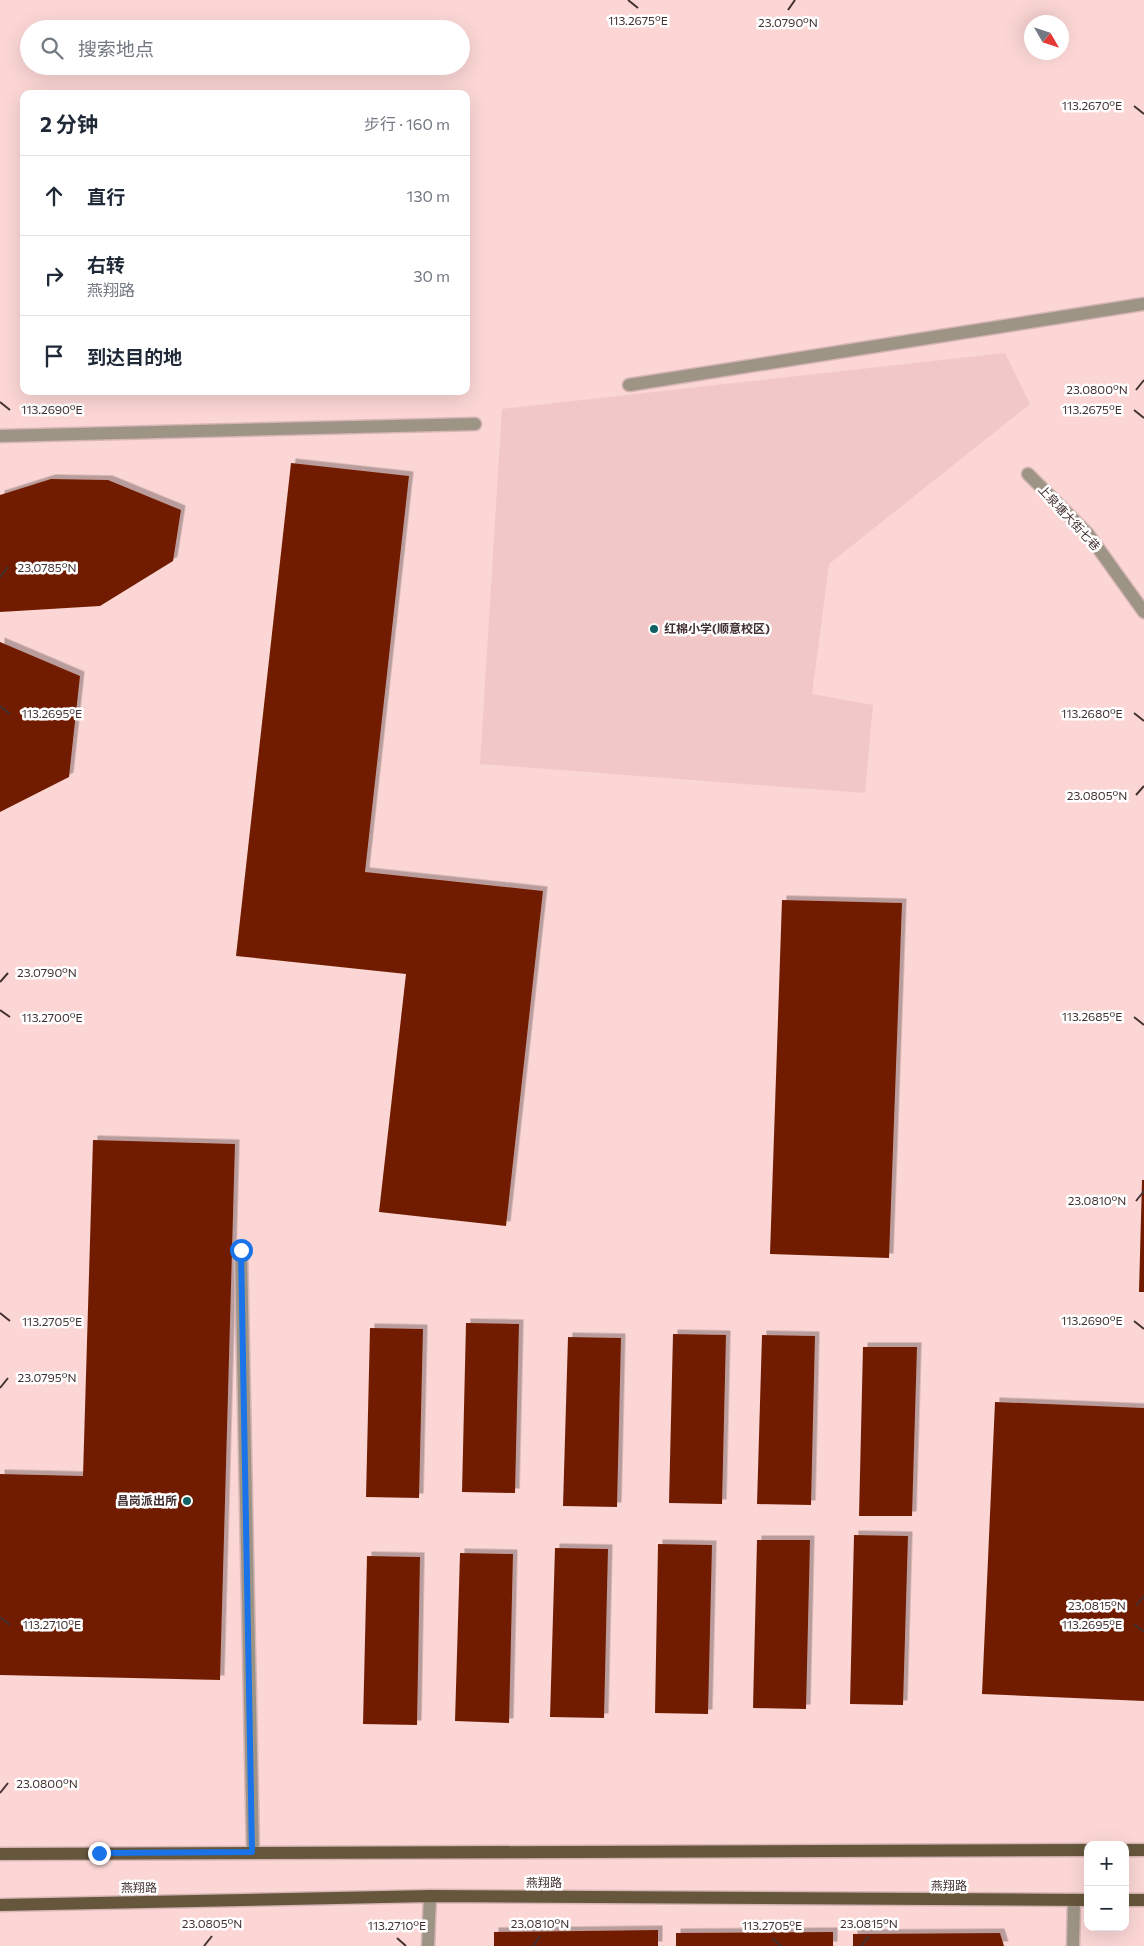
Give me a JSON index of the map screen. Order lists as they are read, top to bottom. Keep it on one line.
{"streets":{"main road":["燕翔路"],"street":["上泉塘大街七巷"]},"places":["红棉小学(顺意校区)","昌岗派出所"],"north":"bottom right","page":{"search":"搜索地点","heading":["2 分钟","步行 · 160 m"],"list":[["直行","130 m"],["右转","燕翔路","30 m"],"到达目的地"],"map_buttons":["+","−"]},"coordinates":["113.2675°E","23.0790°N","113.2670°E","23.0800°N","113.2690°E","23.0785°N","113.2680°E","113.2695°E","23.0805°N","113.2685°E","113.2700°E","23.0810°N","113.2705°E","23.0795°N","23.0815°N","113.2710°E"]}
